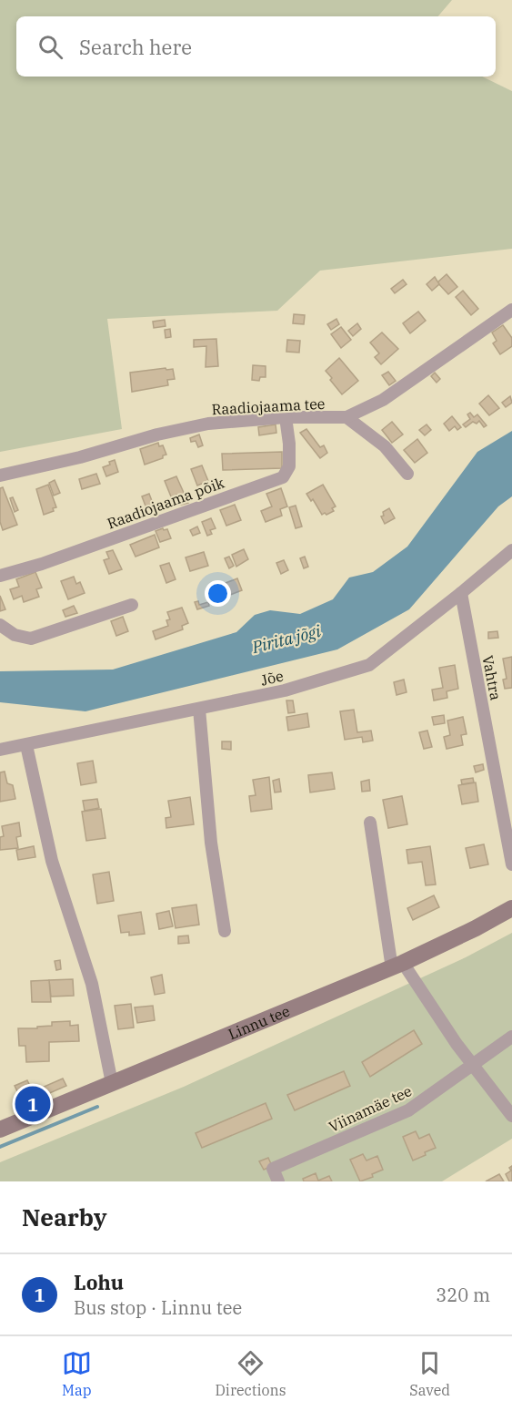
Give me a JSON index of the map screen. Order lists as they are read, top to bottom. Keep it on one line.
{"streets":{"street":["Raadiojaama tee","Raadiojaama põik","Jõe","Vahtra","Linnu tee","Viinamäe tee"]},"crossings":[["Raadiojaama tee","Raadiojaama põik"],["Jõe","Vahtra"]],"water":["Pirita jõgi"],"page":{"search":"Search here","pins":"1","heading":"Nearby","list":[{"mark":"1","name":"Lohu","note":"Bus stop · Linnu tee","value":"320 m"}],"nav":["Map","Directions","Saved"]}}
